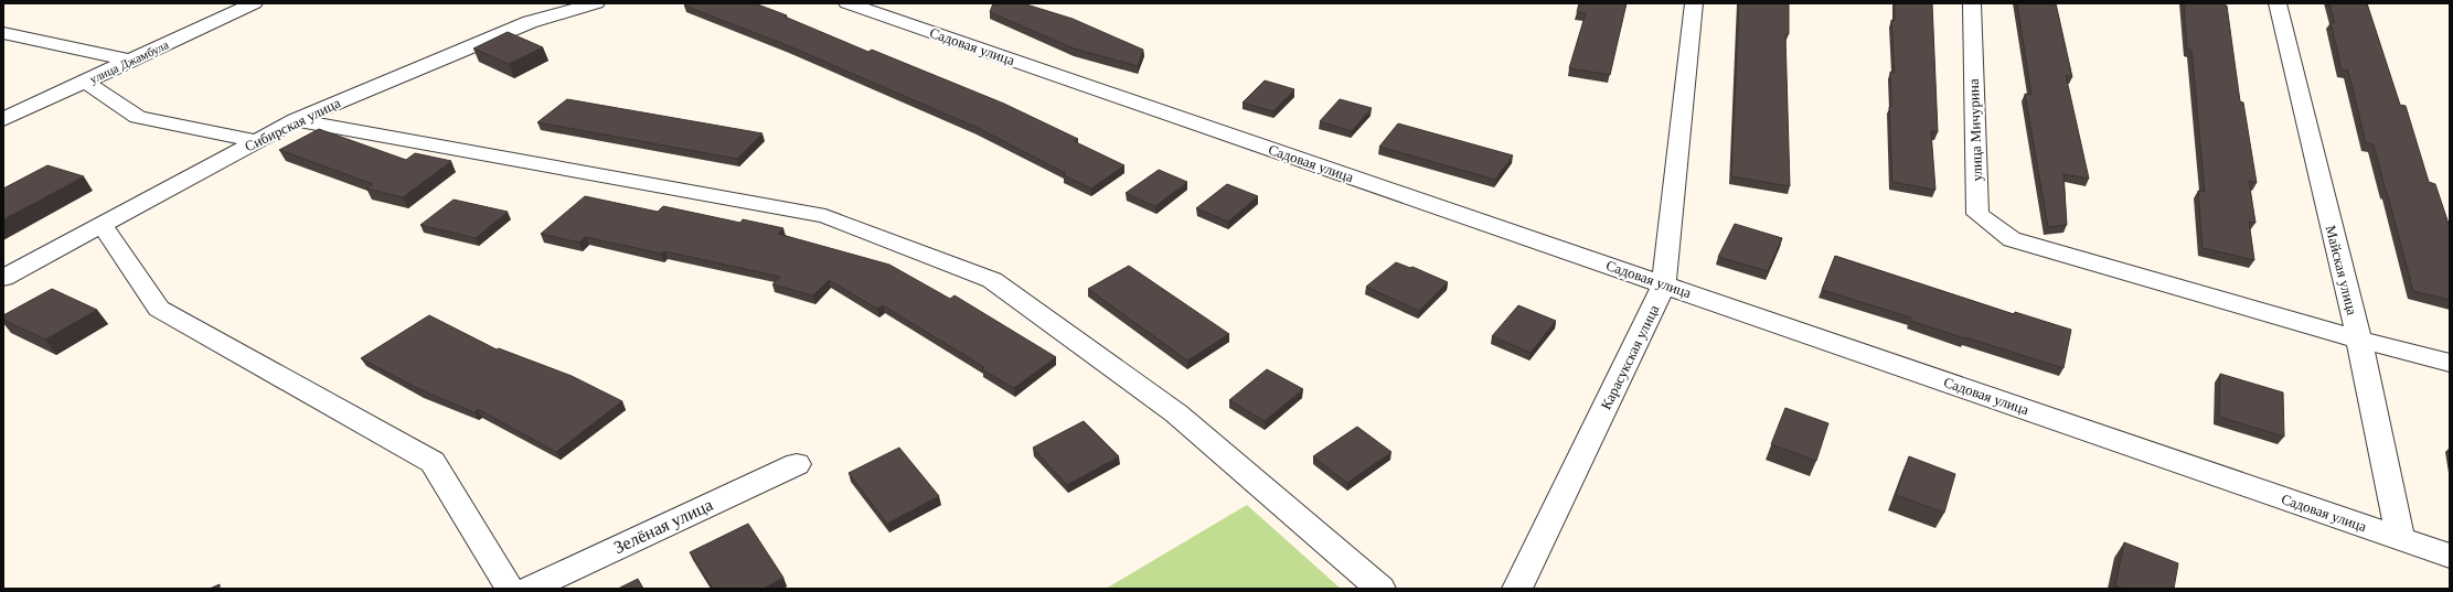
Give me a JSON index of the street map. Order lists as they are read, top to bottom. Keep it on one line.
{"streets":{"street":["Садовая улица","улица Джамбула","Сибирская улица","улица Мичурина","Майская улица","Карасукская улица","Зелёная улица"]},"crossings":[["Садовая улица","Майская улица"],["Садовая улица","Карасукская улица"],["улица Мичурина","Майская улица"]]}
